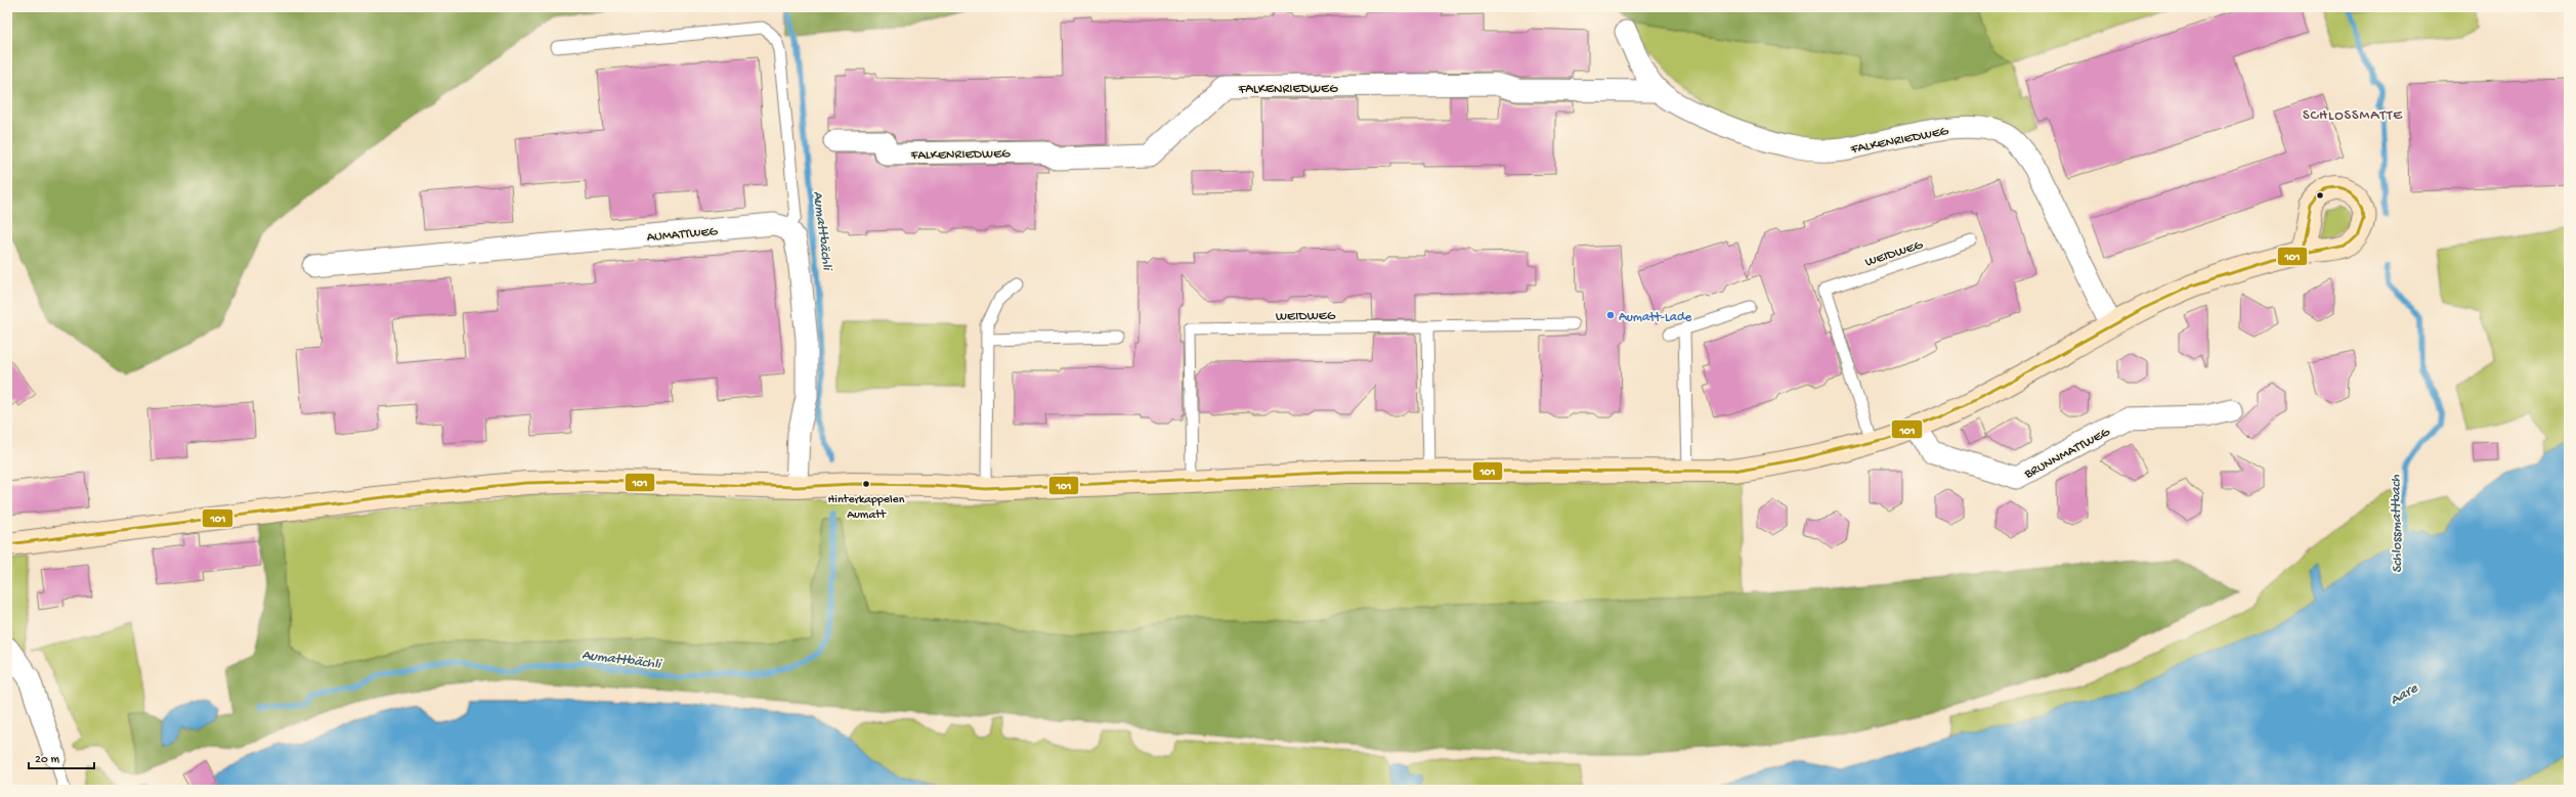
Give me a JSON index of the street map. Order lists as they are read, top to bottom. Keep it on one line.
{"streets":{"street":["FALKENRIEDWEG","AUMATTWEG","BRUNNMATTWEG"],"lane":["WEIDWEG"]},"districts":["SCHLOSSMATTE"],"water":["Aumattbächli","Schlossmattbach","Aare"],"places":["Aumatt-Lade","Hinterkappelen Aumatt"],"lines":["transit line 101"],"scale_bar":"20 m"}
